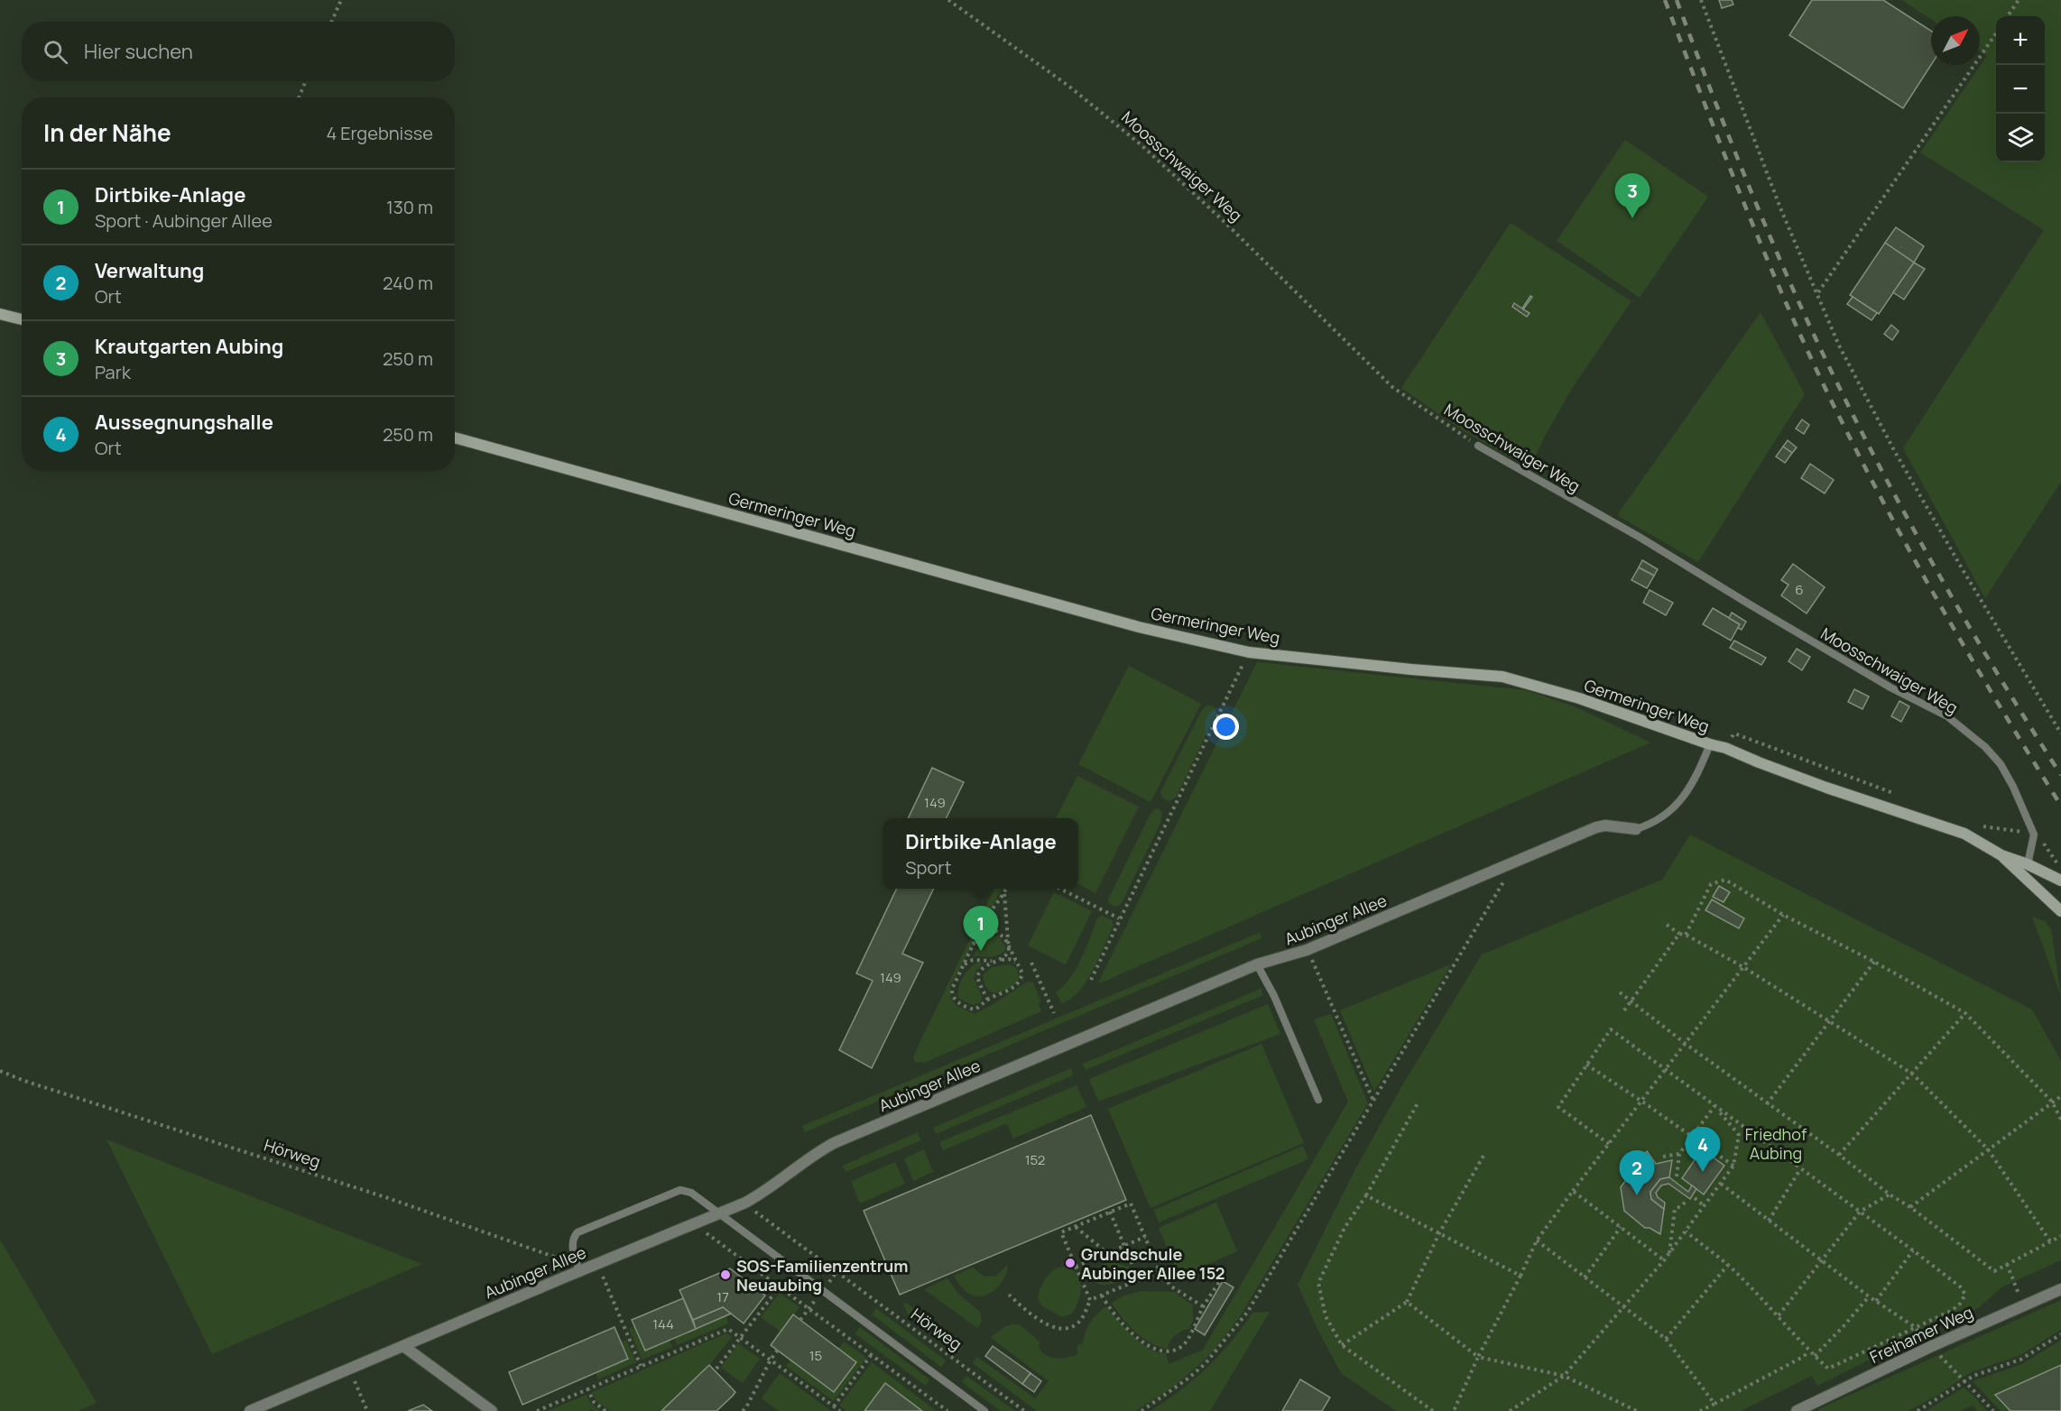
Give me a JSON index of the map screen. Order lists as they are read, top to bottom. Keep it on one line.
{"streets":{"street":["Germeringer Weg","Aubinger Allee","Freihamer Weg"],"lane":["Moosschwaiger Weg"],"path":["Hörweg"]},"crossings":[["Aubinger Allee","Hörweg"]],"parks":["Friedhof Aubing"],"places":["Grundschule Aubinger Allee 152","SOS-Familienzentrum Neuaubing"],"house_numbers":["6","149","149","152","17","144","15"],"north":"top right","page":{"map_buttons":["+","−"],"search":"Hier suchen","heading":["In der Nähe","4 Ergebnisse"],"list":[{"mark":"1","name":"Dirtbike-Anlage","note":"Sport · Aubinger Allee","value":"130 m"},{"mark":"2","name":"Verwaltung","note":"Ort","value":"240 m"},{"mark":"3","name":"Krautgarten Aubing","note":"Park","value":"250 m"},{"mark":"4","name":"Aussegnungshalle","note":"Ort","value":"250 m"}],"pins":["3","1","4","2"],"popup":["Dirtbike-Anlage","Sport"]}}
